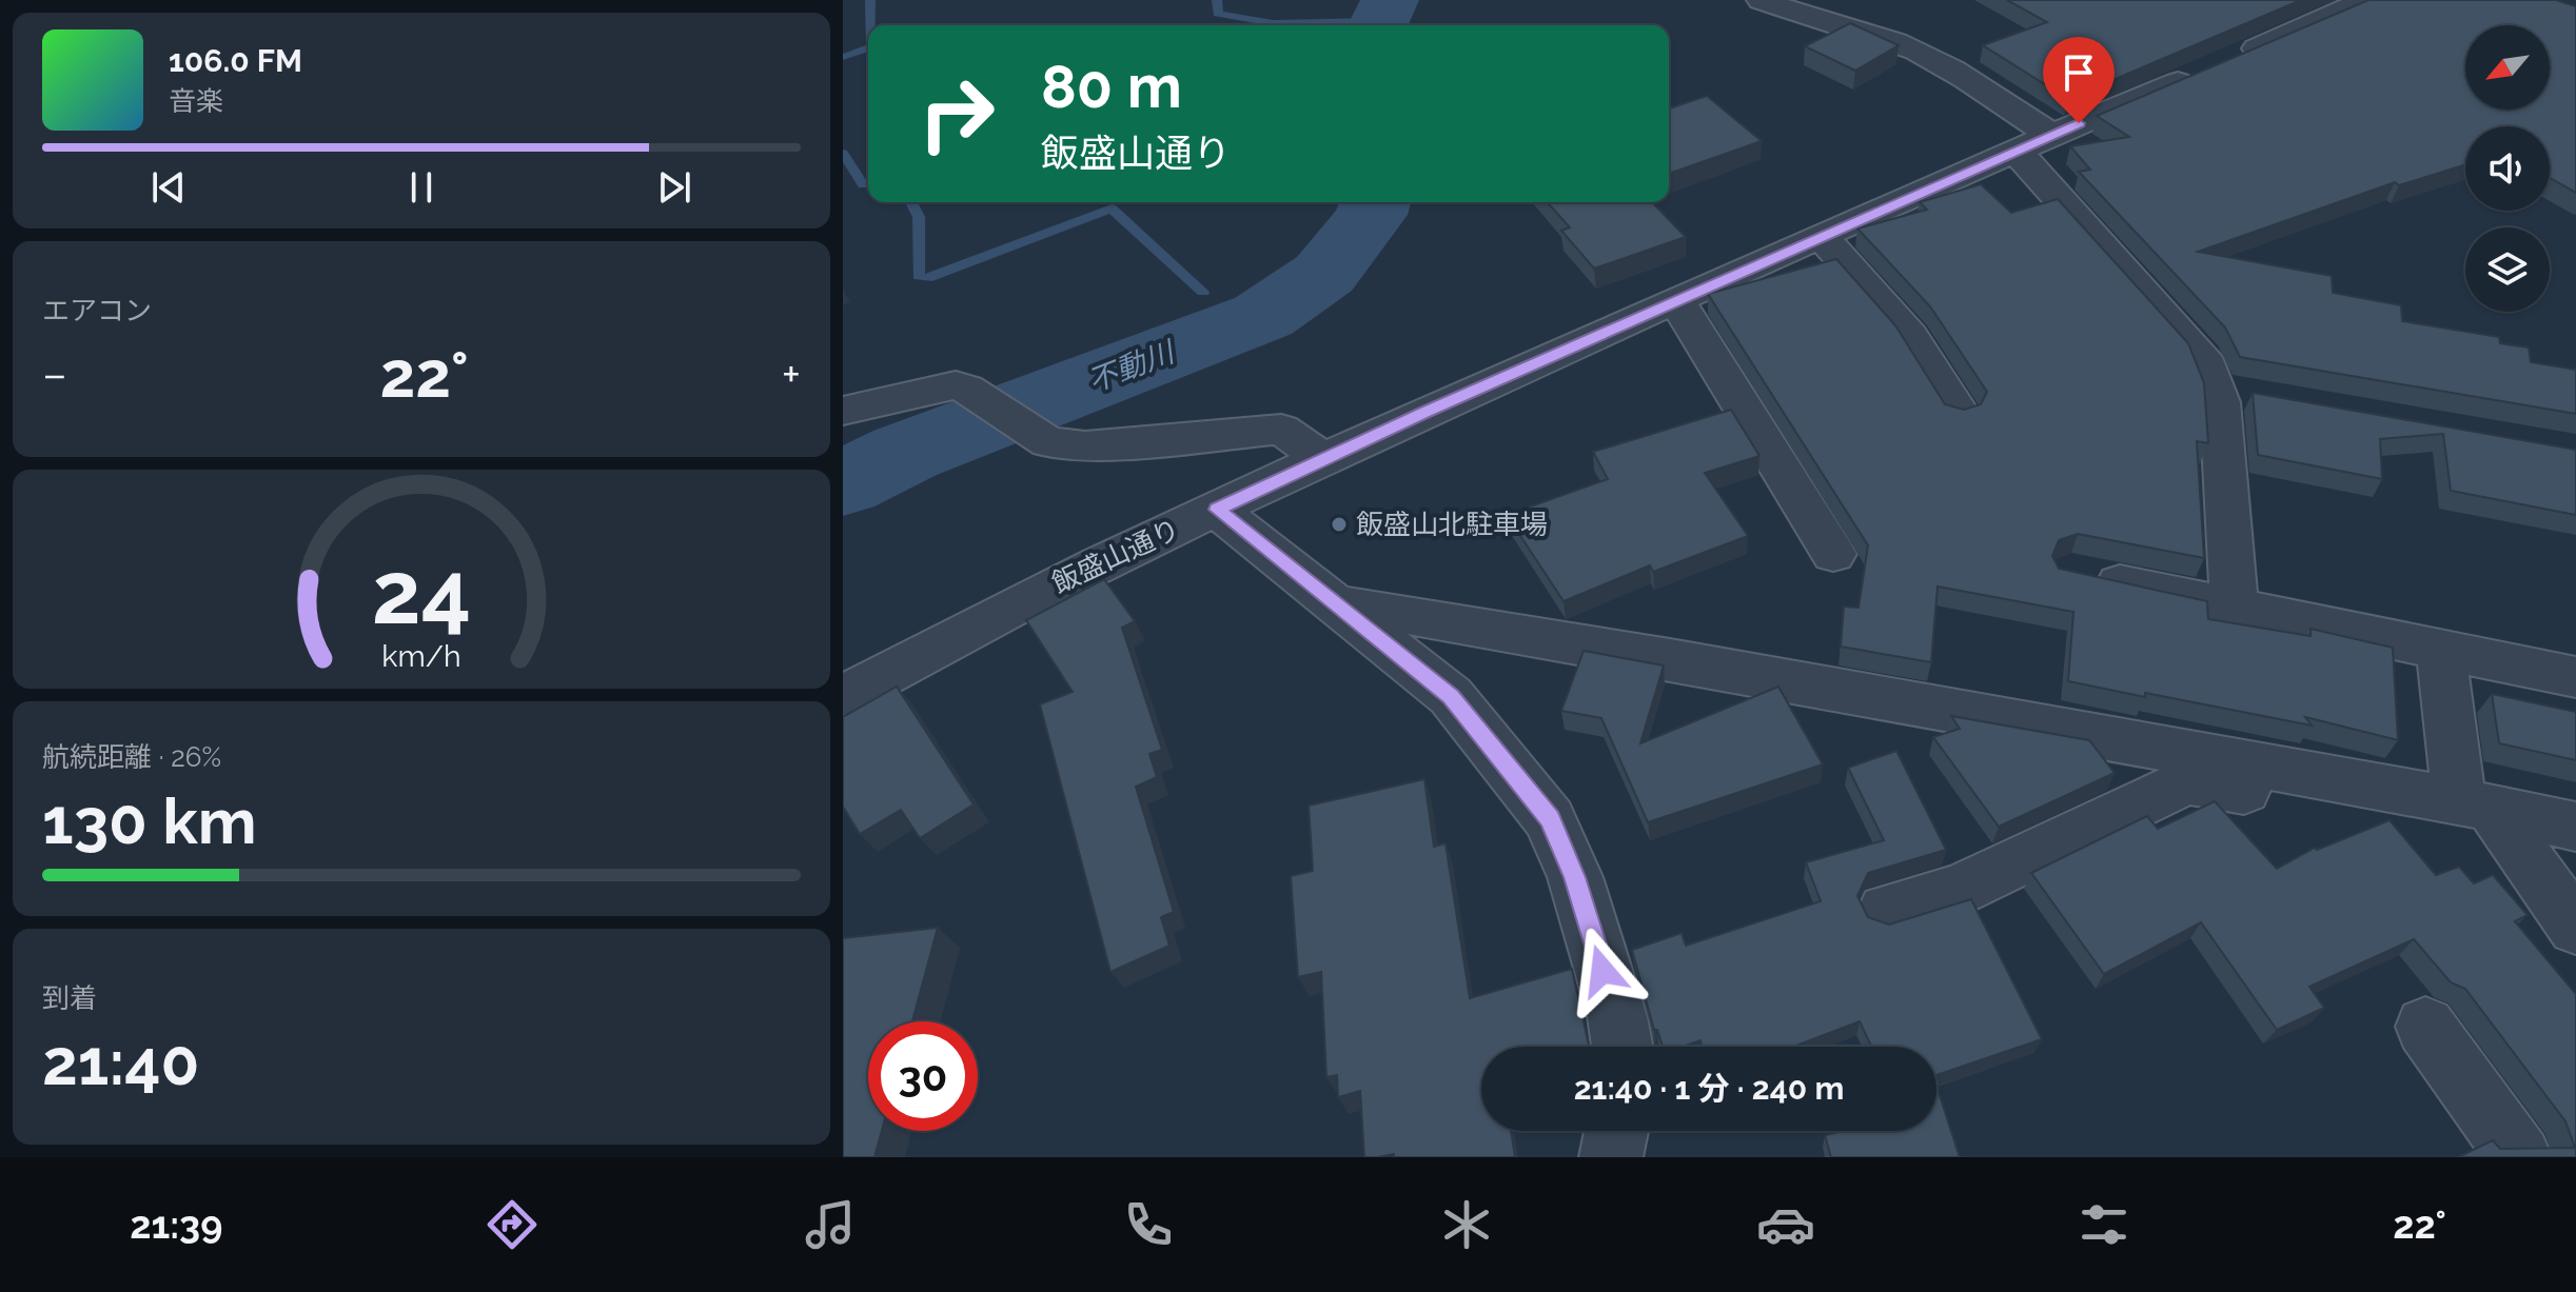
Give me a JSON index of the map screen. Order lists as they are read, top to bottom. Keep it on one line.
{"streets":{"street":["飯盛山通り"]},"water":["不動川"],"places":["飯盛山北駐車場"],"north":"bottom left","page":{"turn":["80 m","飯盛山通り"],"song":["106.0 FM","音楽"],"tile":["エアコン",["航続距離 · 26%","130 km"],["到着","21:40"]],"heat":["−","22°","+"],"limit":"30","trip":"21:40 · 1 分 · 240 m","tabs":["21:39","22°"],"gauge":["24","km/h"]}}
